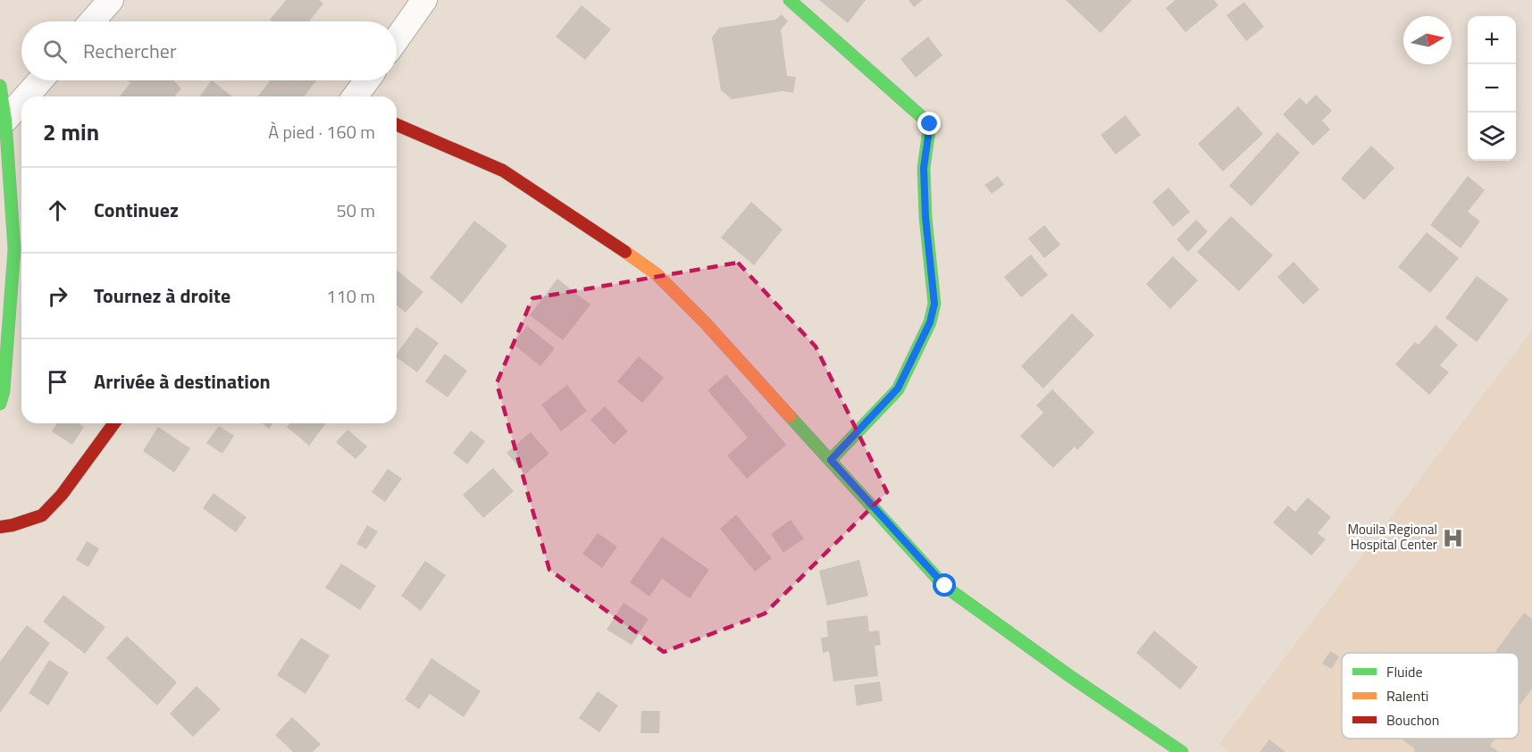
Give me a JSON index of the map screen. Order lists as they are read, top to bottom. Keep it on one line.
{"places":{"hospital":["Mouila Regional Hospital Center"]},"legend":["Fluide","Ralenti","Bouchon"],"north":"right","page":{"map_buttons":["+","−"],"search":"Rechercher","heading":["2 min","À pied · 160 m"],"list":[["Continuez","50 m"],["Tournez à droite","110 m"],"Arrivée à destination"]}}
